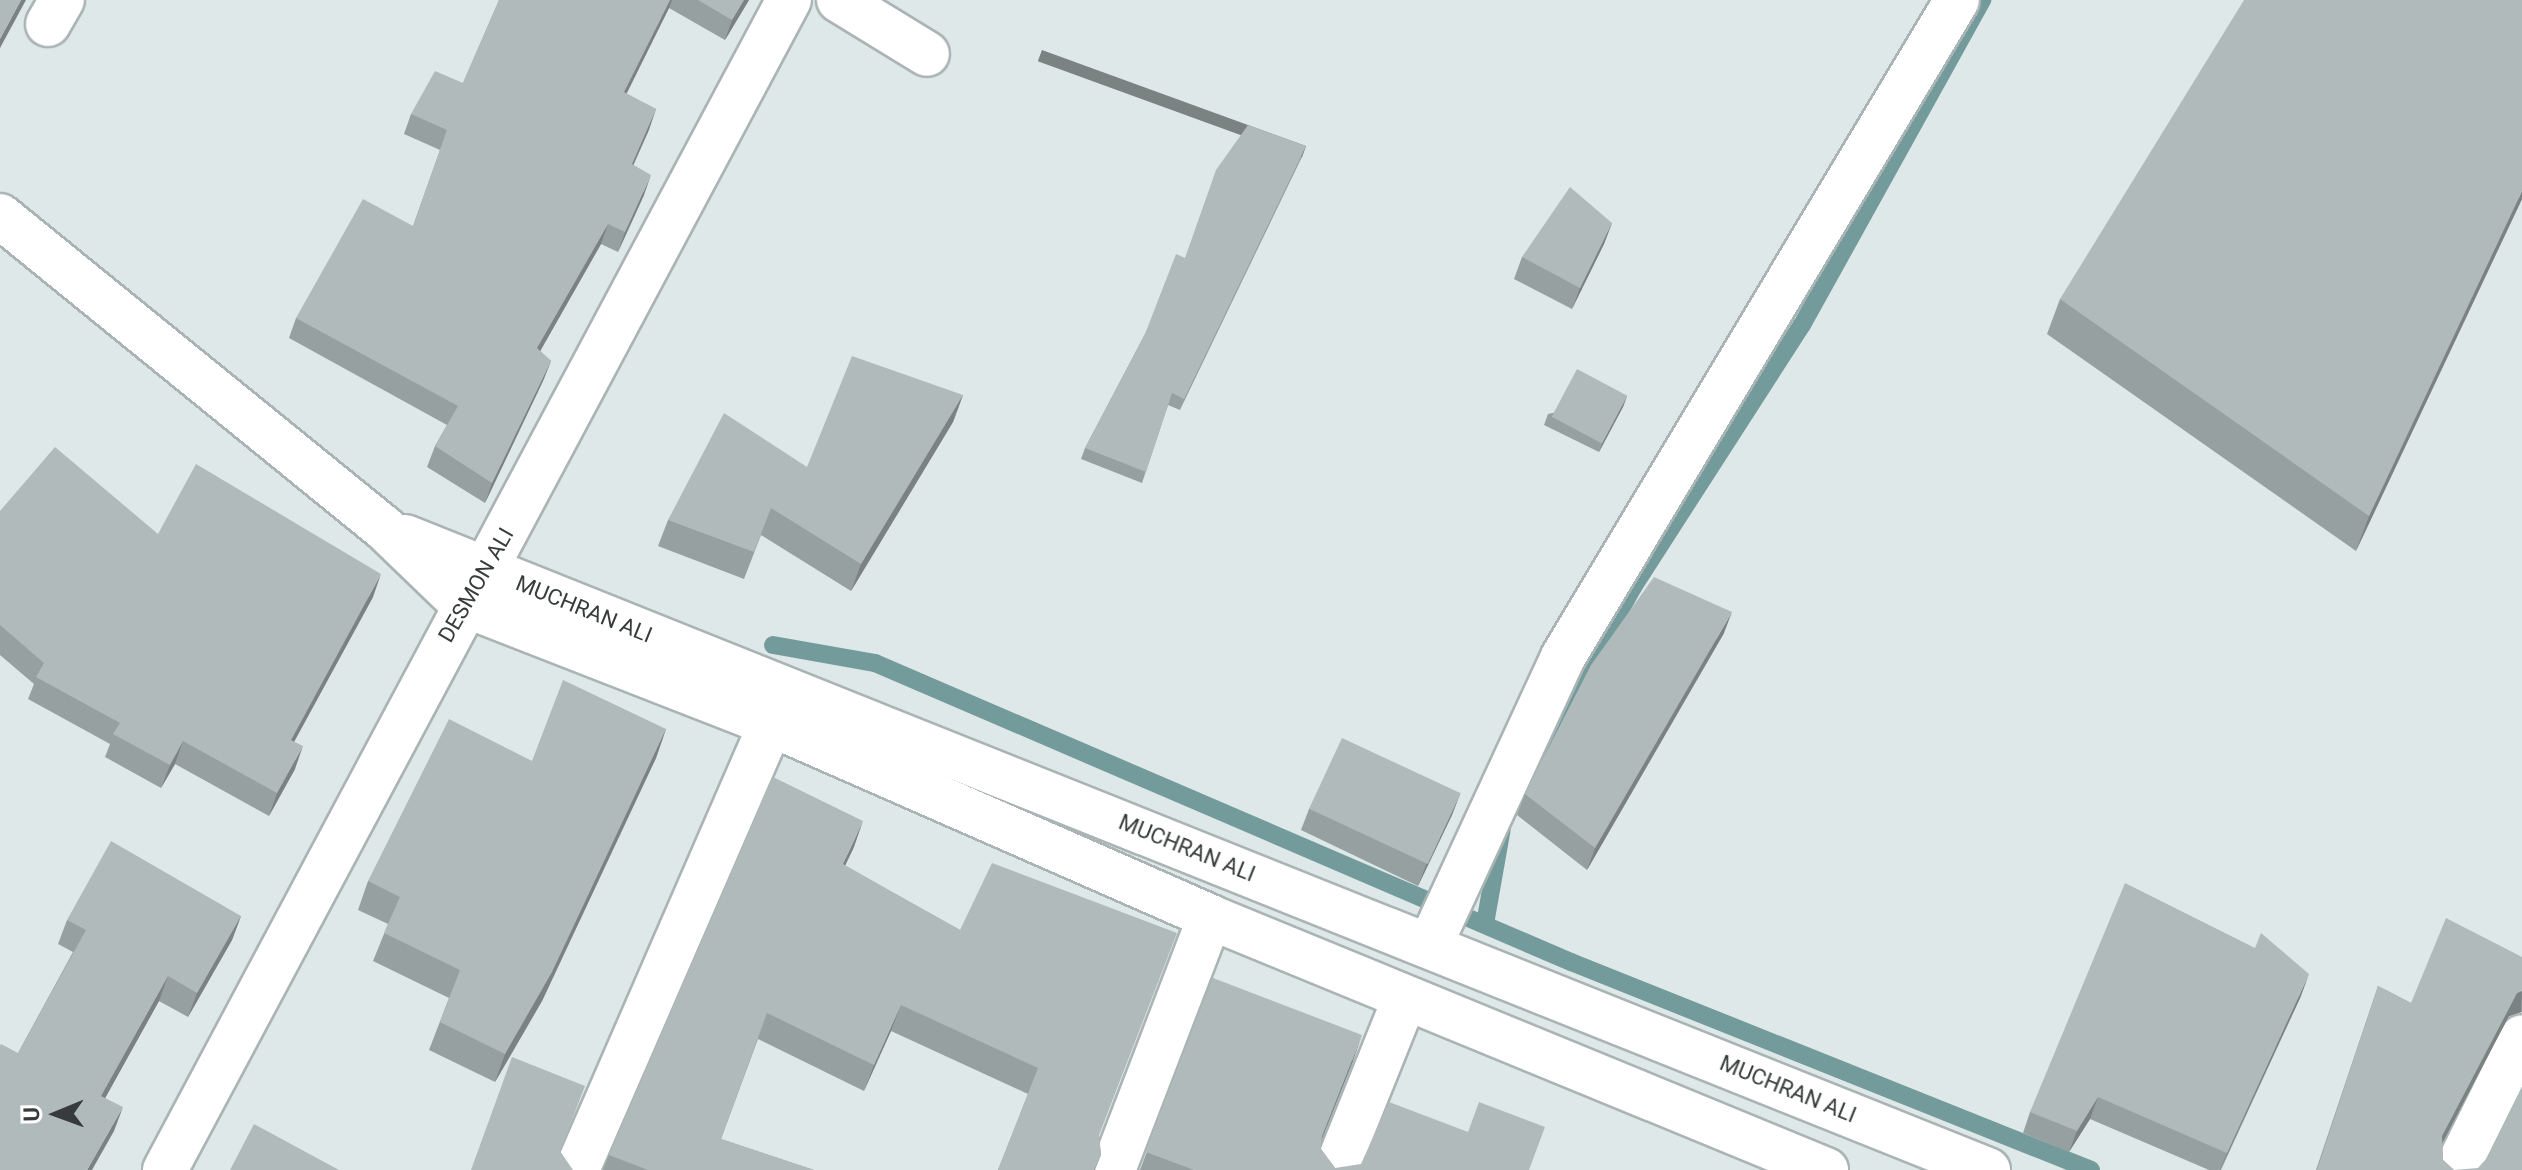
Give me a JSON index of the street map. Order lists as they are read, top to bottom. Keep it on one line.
{"streets":{"street":["DESMON ALI","MUCHRAN ALI"]},"crossings":[["DESMON ALI","MUCHRAN ALI"]],"north":"left"}
